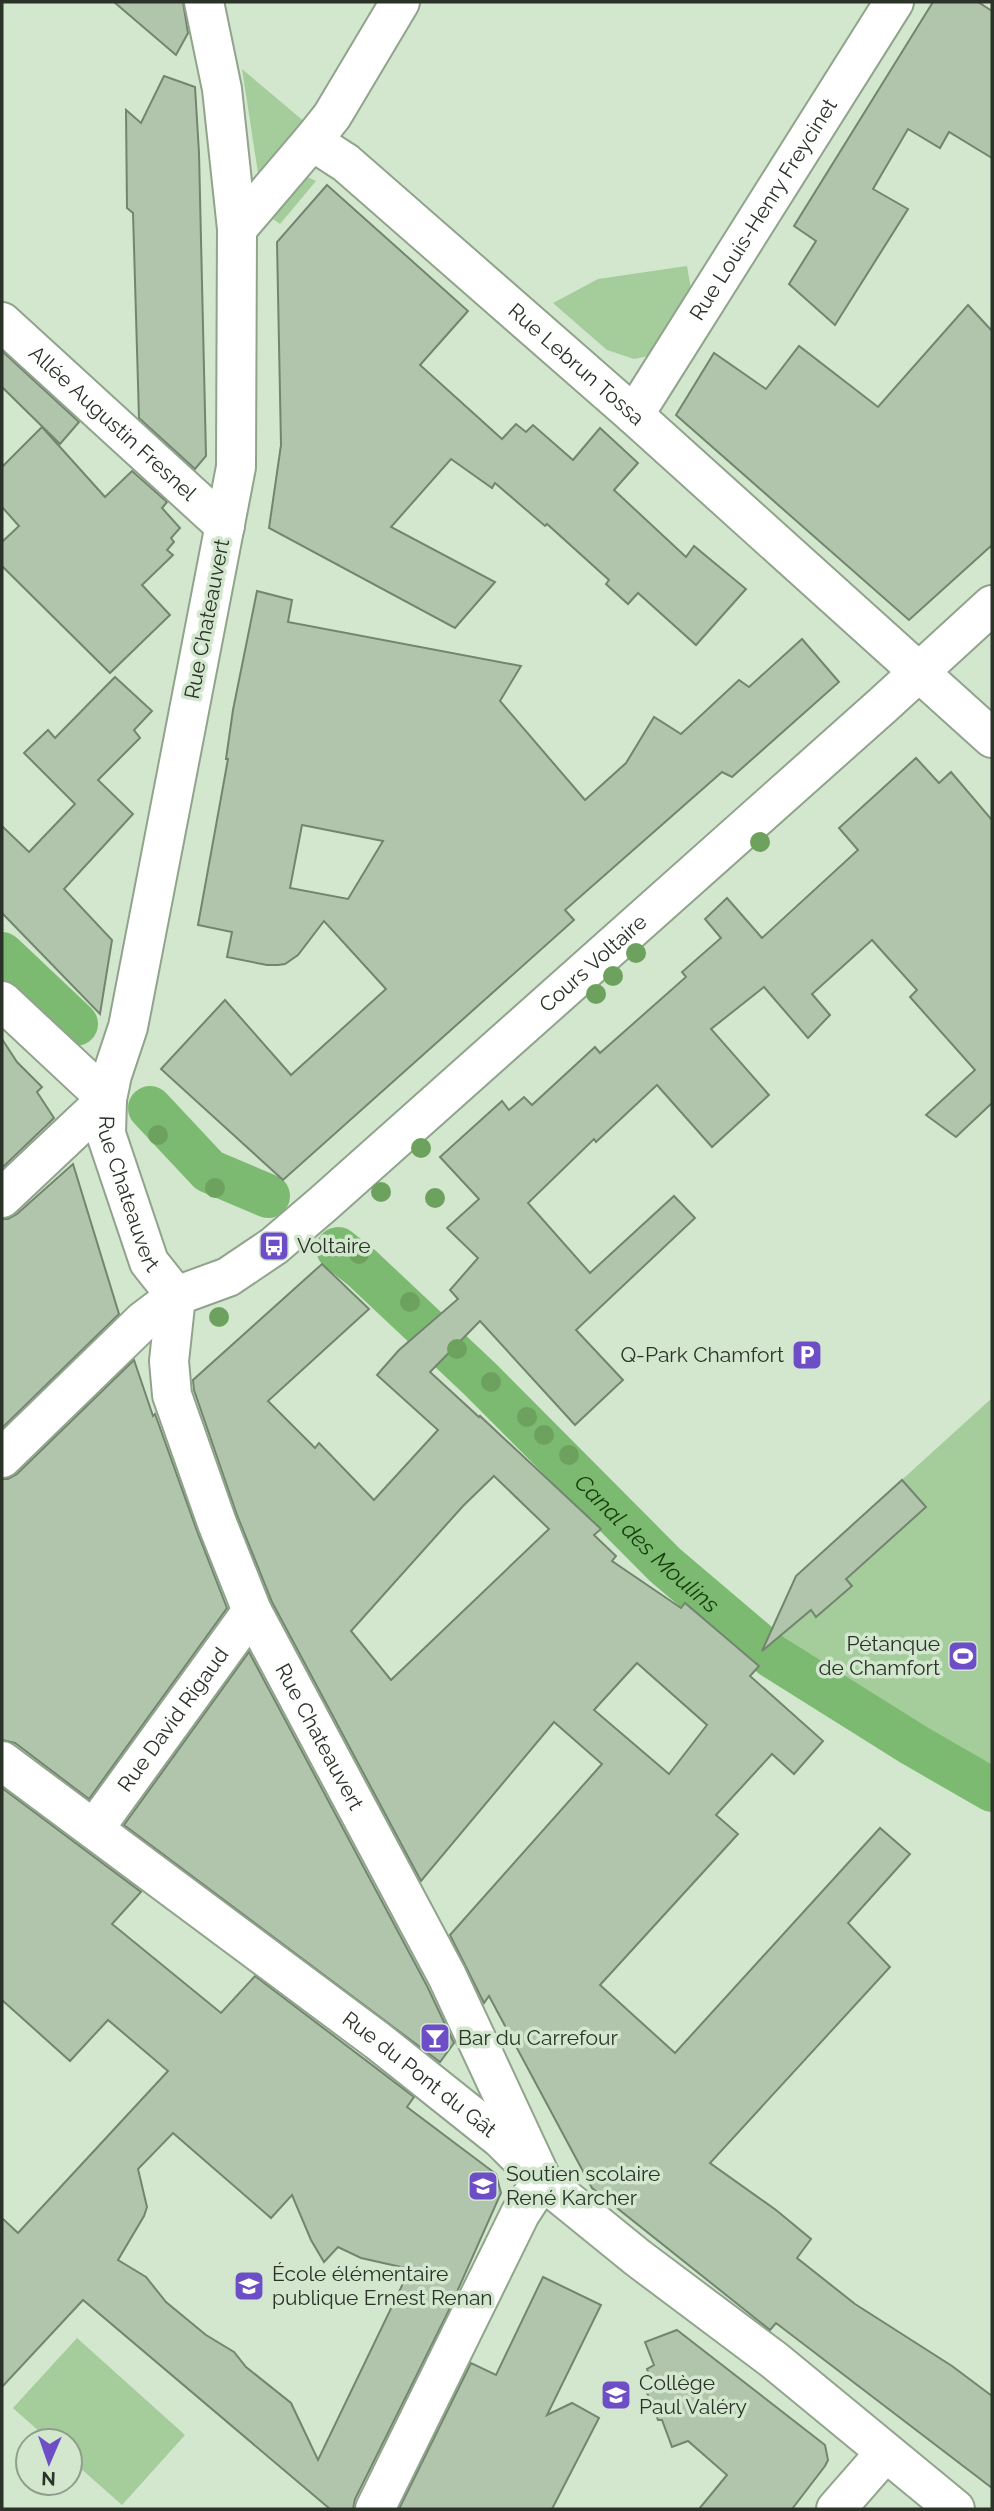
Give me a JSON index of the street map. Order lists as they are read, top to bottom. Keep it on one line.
{"streets":{"street":["Rue Louis-Henry Freycinet","Rue Lebrun Tossa","Allée Augustin Fresnel","Rue Chateauvert","Cours Voltaire","Rue David Rigaud","Rue du Pont du Gât"]},"crossings":[["Rue Louis-Henry Freycinet","Rue Lebrun Tossa"],["Rue Lebrun Tossa","Cours Voltaire"],["Allée Augustin Fresnel","Rue Chateauvert"],["Rue Chateauvert","Cours Voltaire"],["Rue Chateauvert","Rue David Rigaud"],["Rue Chateauvert","Rue du Pont du Gât"],["Rue David Rigaud","Rue du Pont du Gât"]],"water":["Canal des Moulins"],"places":{"bus stop":["Voltaire"],"parking":["Q-Park Chamfort"],"sports":["Pétanque de Chamfort"],"bar":["Bar du Carrefour"],"school or university":["Soutien scolaire René Karcher","École élémentaire publique Ernest Renan","Collège Paul Valéry"]},"north":"bottom"}
